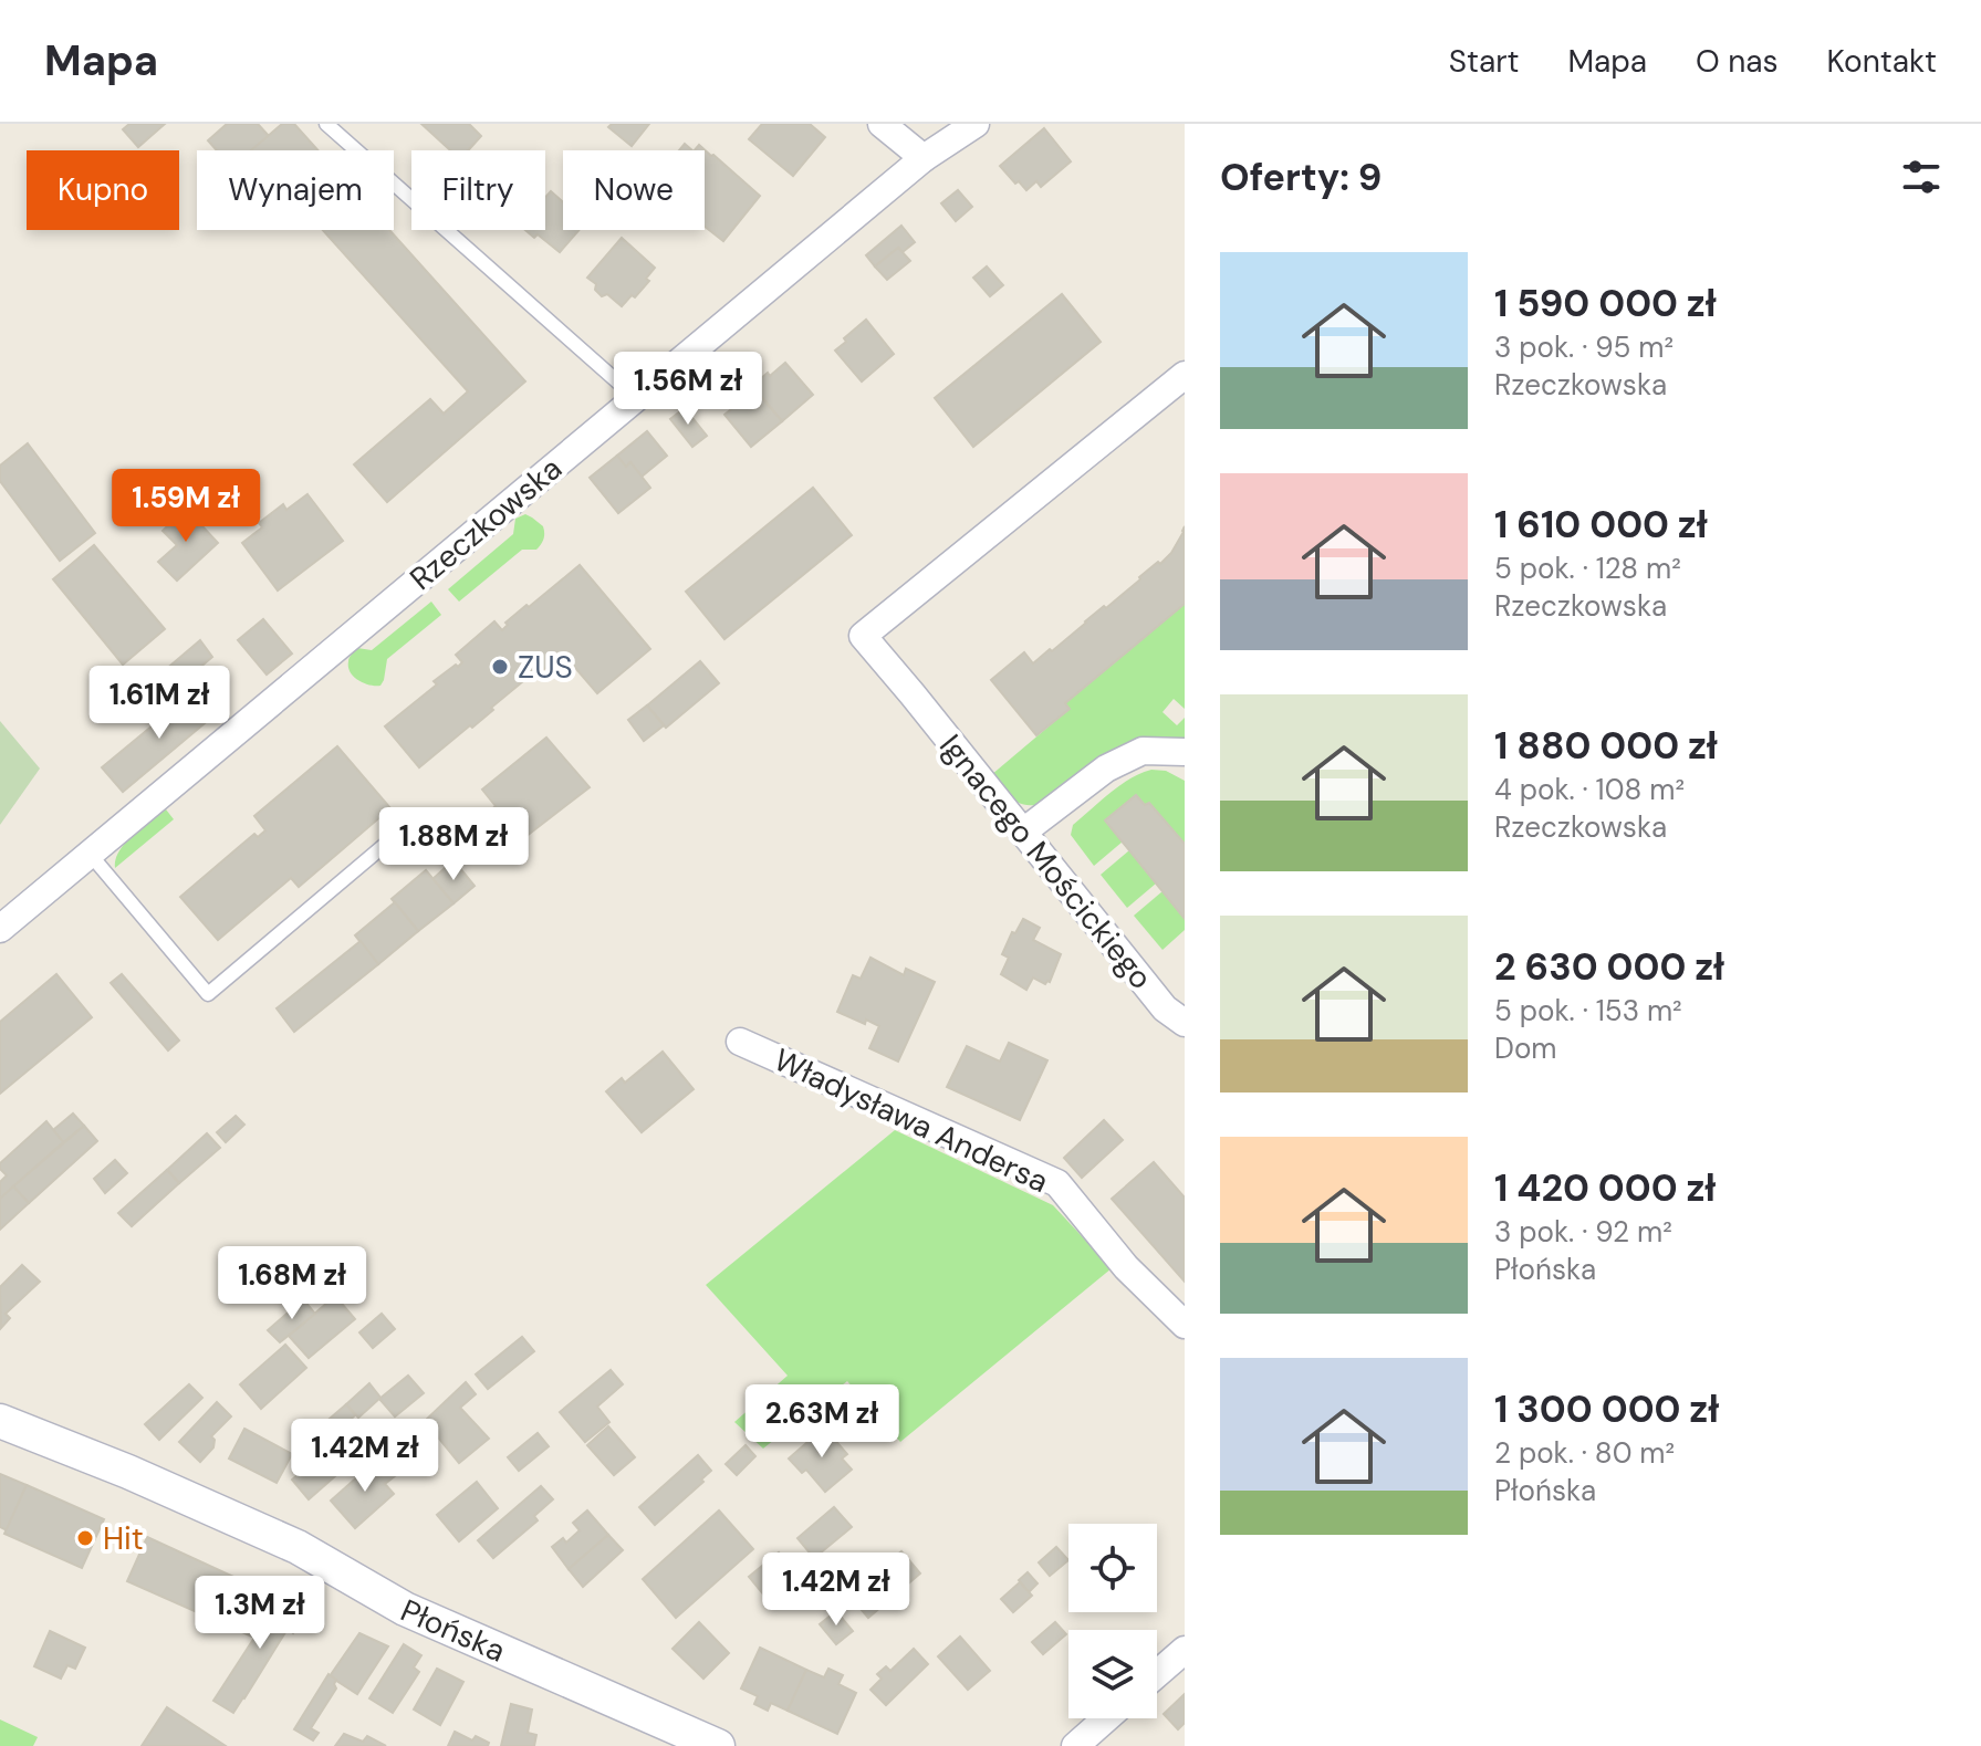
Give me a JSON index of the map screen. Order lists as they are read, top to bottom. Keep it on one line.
{"streets":{"street":["Rzeczkowska","Ignacego Mościckiego","Władysława Andersa","Płońska"]},"places":["ZUS","Hit"],"page":{"header":"Mapa","nav":["Start","Mapa","O nas","Kontakt"],"heading":"Oferty: 9","chip":["Kupno","Wynajem","Filtry","Nowe"],"list":[{"name":"1 590 000 zł","note":"3 pok. · 95 m² · Rzeczkowska"},{"name":"1 610 000 zł","note":"5 pok. · 128 m² · Rzeczkowska"},{"name":"1 880 000 zł","note":"4 pok. · 108 m² · Rzeczkowska"},{"name":"2 630 000 zł","note":"5 pok. · 153 m² · Dom"},{"name":"1 420 000 zł","note":"3 pok. · 92 m² · Płońska"},{"name":"1 300 000 zł","note":"2 pok. · 80 m² · Płońska"}],"price":["1.56M zł","1.59M zł","1.61M zł","1.88M zł","1.68M zł","2.63M zł","1.42M zł","1.42M zł","1.3M zł"]}}
